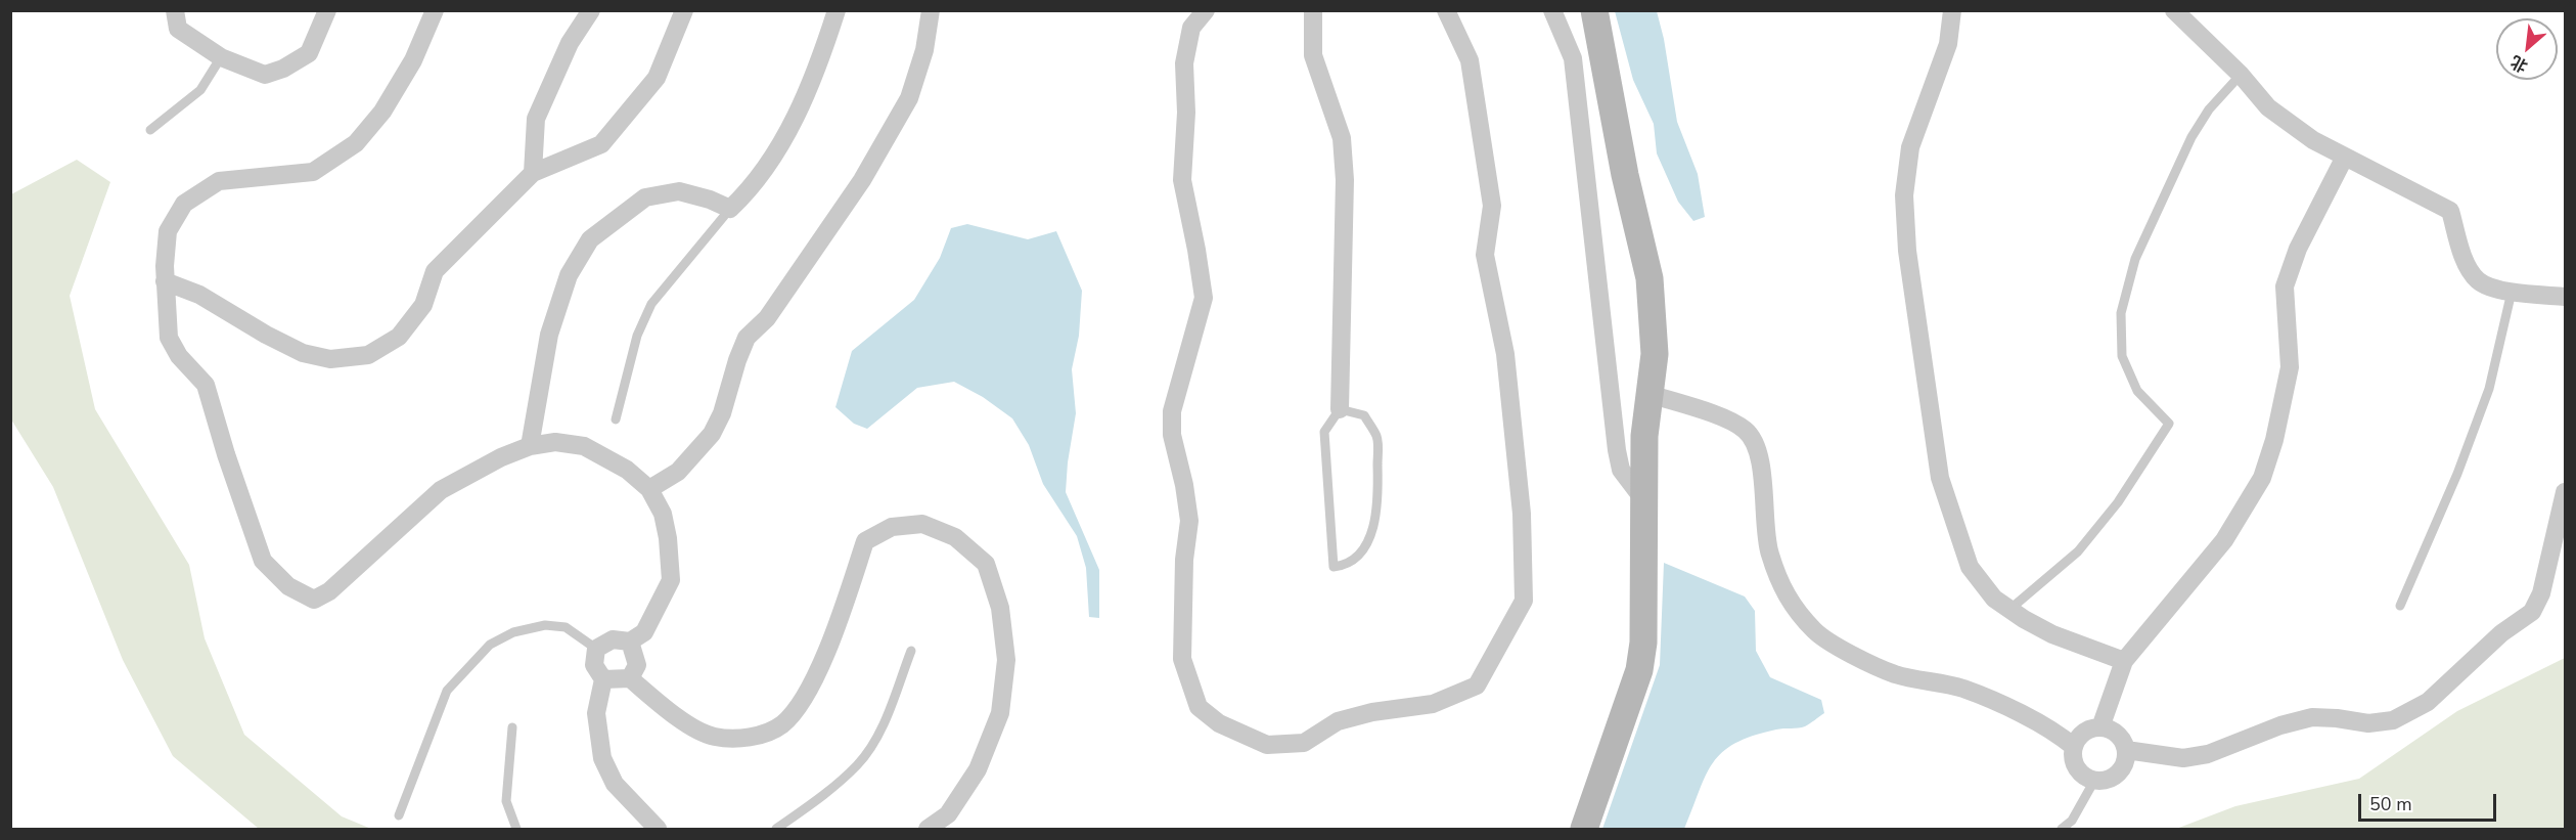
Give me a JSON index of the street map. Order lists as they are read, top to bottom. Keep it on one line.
{"scale_bar":"50 m","north":"bottom left"}
